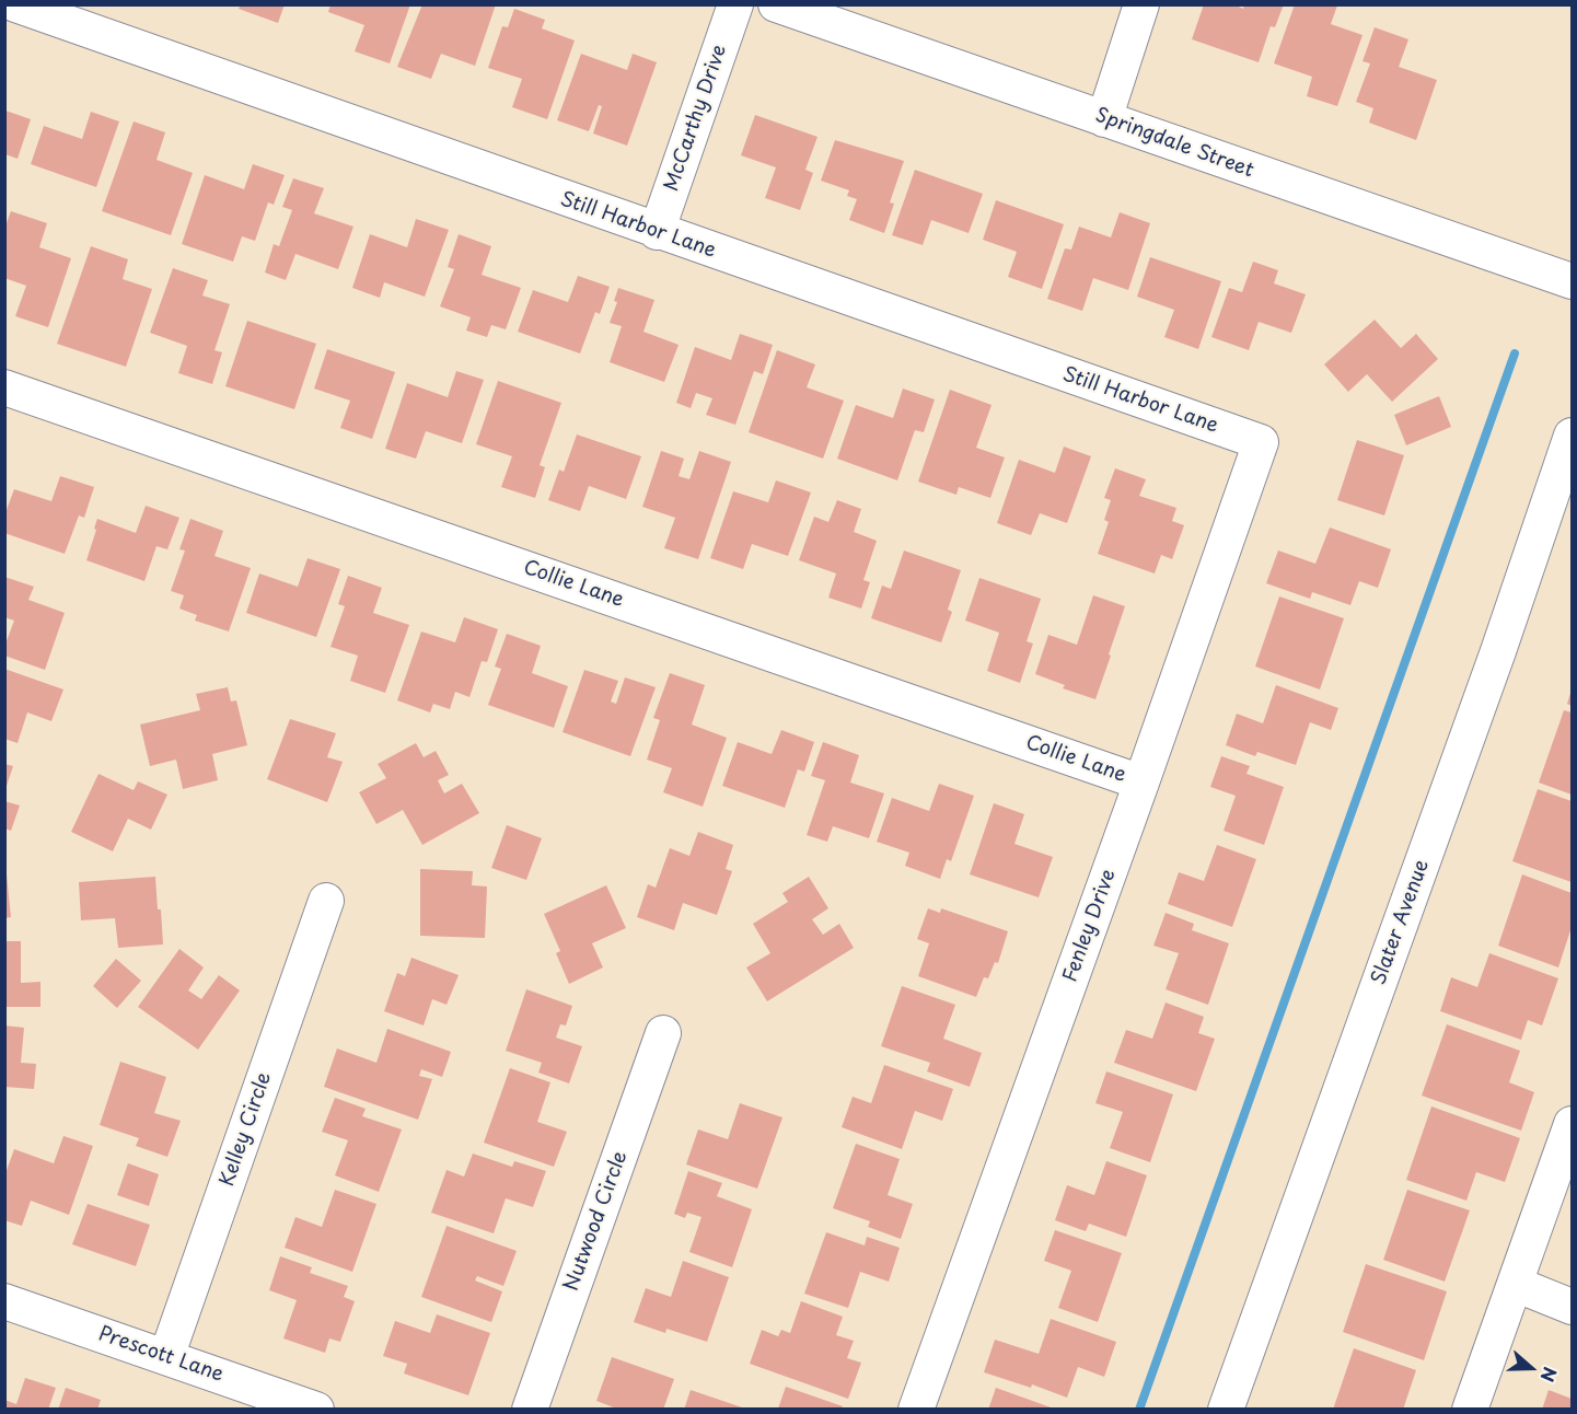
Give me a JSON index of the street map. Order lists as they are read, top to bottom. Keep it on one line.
{"streets":{"street":["McCarthy Drive","Springdale Street","Still Harbor Lane","Collie Lane","Slater Avenue","Fenley Drive","Kelley Circle","Nutwood Circle","Prescott Lane"]},"crossings":[["McCarthy Drive","Still Harbor Lane"],["Still Harbor Lane","Fenley Drive"],["Collie Lane","Fenley Drive"],["Kelley Circle","Prescott Lane"]],"north":"right"}
